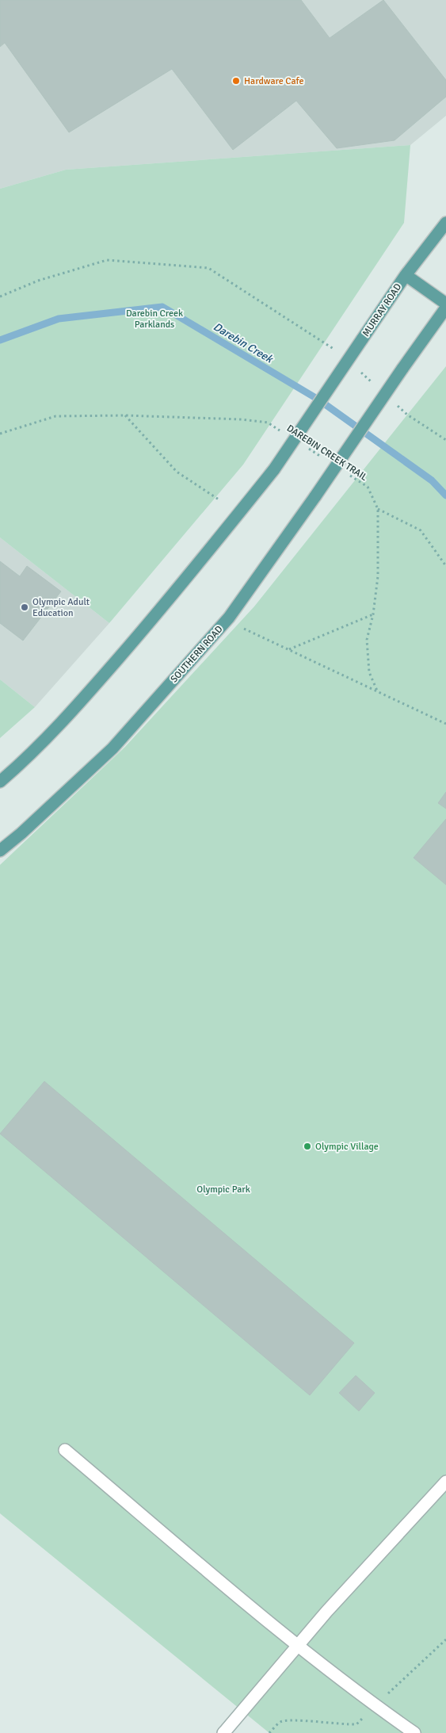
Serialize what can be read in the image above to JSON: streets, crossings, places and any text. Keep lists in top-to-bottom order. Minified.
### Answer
{"streets":{"main road":["MURRAY ROAD","SOUTHERN ROAD"],"path":["DAREBIN CREEK TRAIL"]},"water":["Darebin Creek"],"parks":["Darebin Creek Parklands","Olympic Park"],"places":["Hardware Cafe","Olympic Adult Education","Olympic Village"]}
